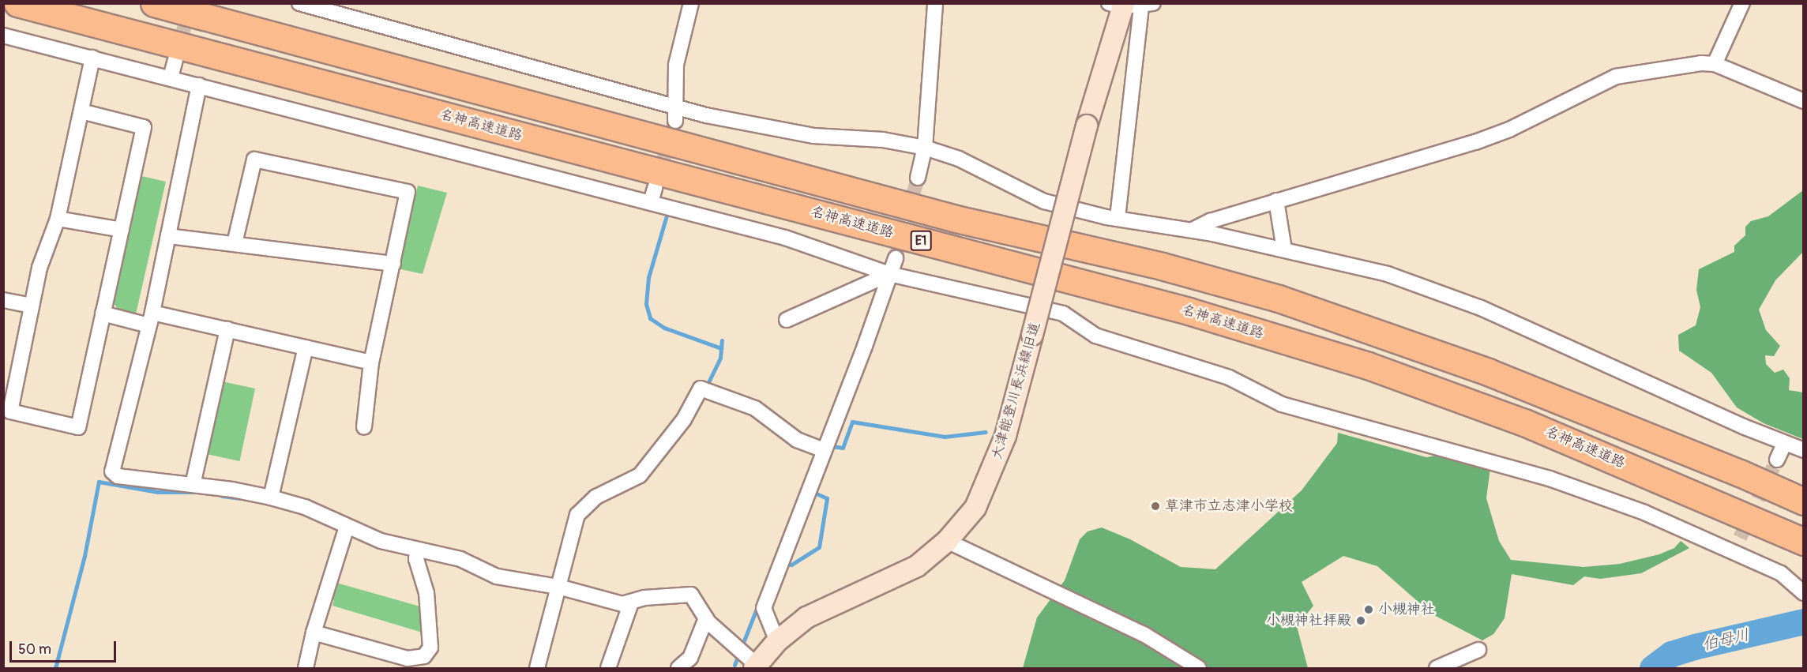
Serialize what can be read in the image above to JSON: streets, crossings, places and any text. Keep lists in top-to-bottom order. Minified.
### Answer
{"streets":{"highway":["名神高速道路","E1"],"street":["大津能登川長浜線旧道"]},"water":["伯母川"],"places":["草津市立志津小学校","小槻神社","小槻神社拝殿"],"scale_bar":"50 m"}
